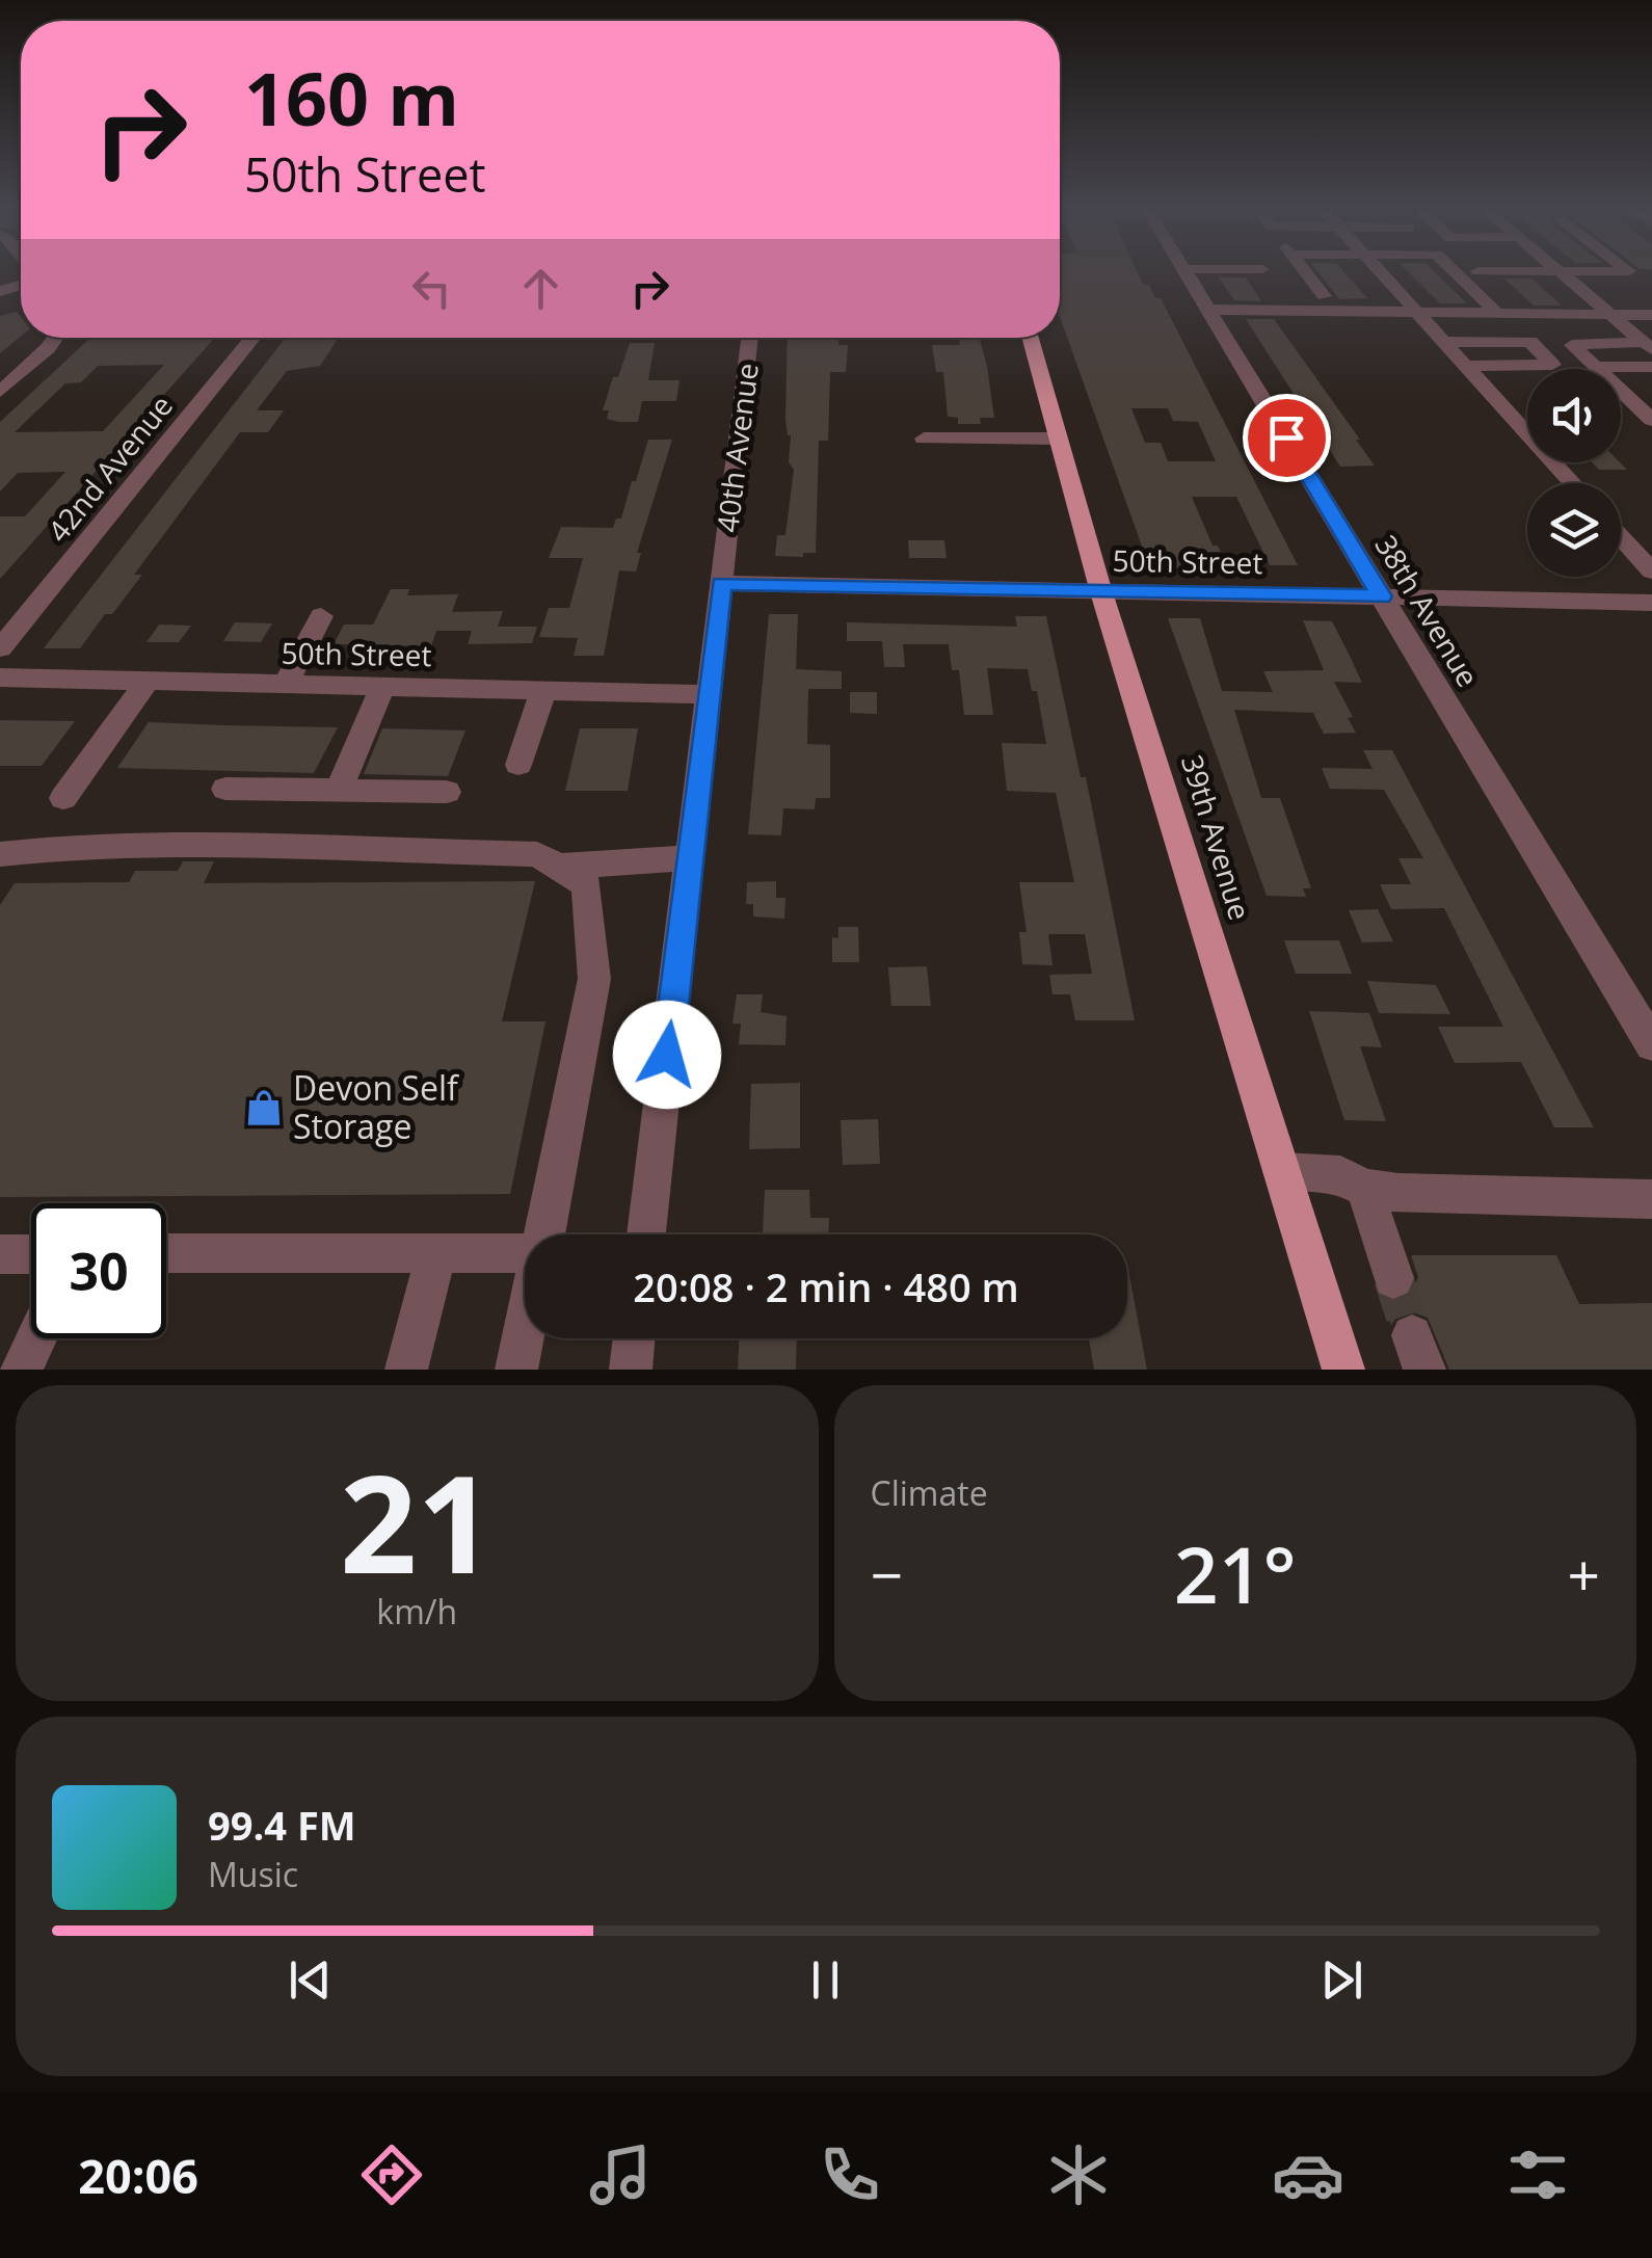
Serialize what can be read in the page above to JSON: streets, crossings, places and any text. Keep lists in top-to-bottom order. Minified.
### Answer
{"streets":{"main road":["39th Avenue"],"street":["40th Avenue","42nd Avenue","50th Street","38th Avenue"]},"crossings":[["40th Avenue","50th Street"],["50th Street","38th Avenue"],["50th Street","39th Avenue"]],"places":{"shop":["Devon Self Storage"]},"page":{"turn":["160 m","50th Street"],"limit":"30","trip":"20:08 · 2 min · 480 m","tile":[["21","km/h"],"Climate"],"heat":["−","21°","+"],"song":["99.4 FM","Music"],"tabs":"20:06"}}
